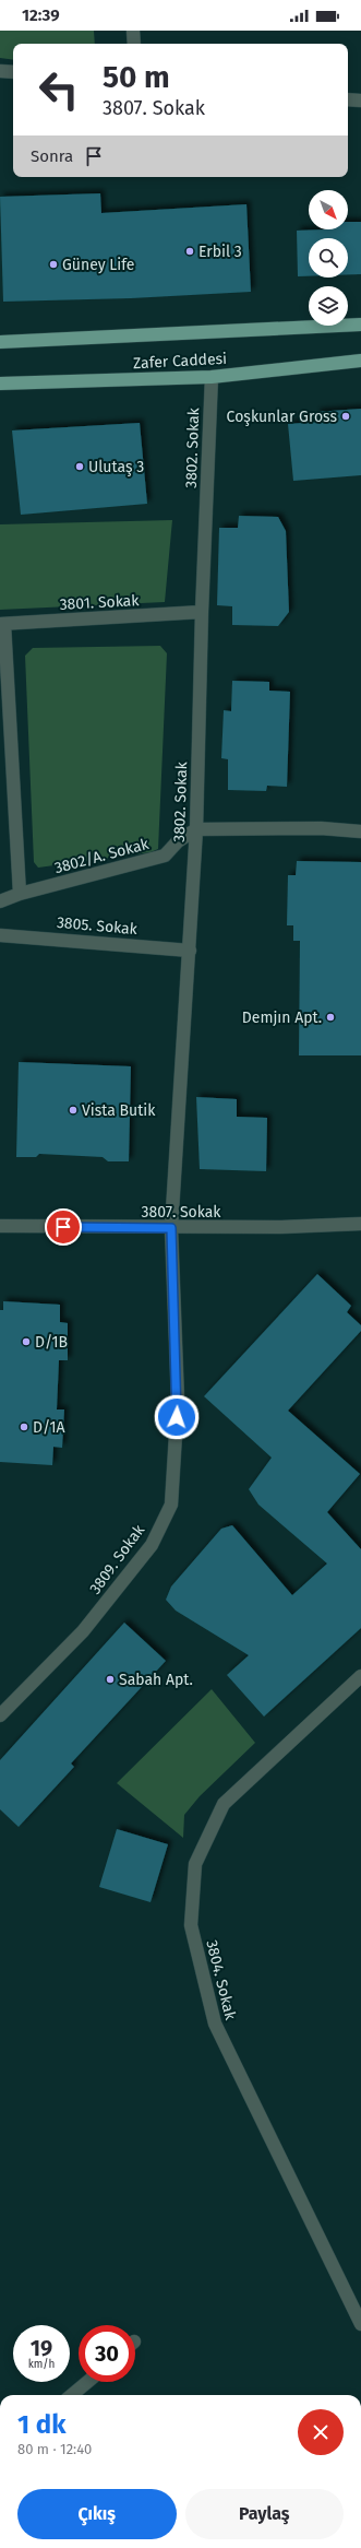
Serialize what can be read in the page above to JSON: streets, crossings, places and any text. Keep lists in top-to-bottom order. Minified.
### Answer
{"streets":{"main road":["Zafer Caddesi"],"street":["3802. Sokak","3801. Sokak","3802/A. Sokak","3805. Sokak","3807. Sokak","3809. Sokak","3804. Sokak"]},"crossings":[["Zafer Caddesi","3802. Sokak"],["3802. Sokak","3801. Sokak"],["3802. Sokak","3802/A. Sokak"],["3802. Sokak","3805. Sokak"],["3802. Sokak","3807. Sokak"],["3802. Sokak","3809. Sokak"],["3807. Sokak","3809. Sokak"]],"places":["Erbil 3","Güney Life","Coşkunlar Gross","Ulutaş 3","Demjın Apt.","Vista Butik","D/1B","D/1A","Sabah Apt."],"north":"bottom right","page":{"status":"12:39","turn":["50 m","3807. Sokak"],"then":"Sonra","speed":"19 km/h","limit":"30","heading":["1 dk","80 m · 12:40"],"buttons":["Çıkış","Paylaş"]}}
